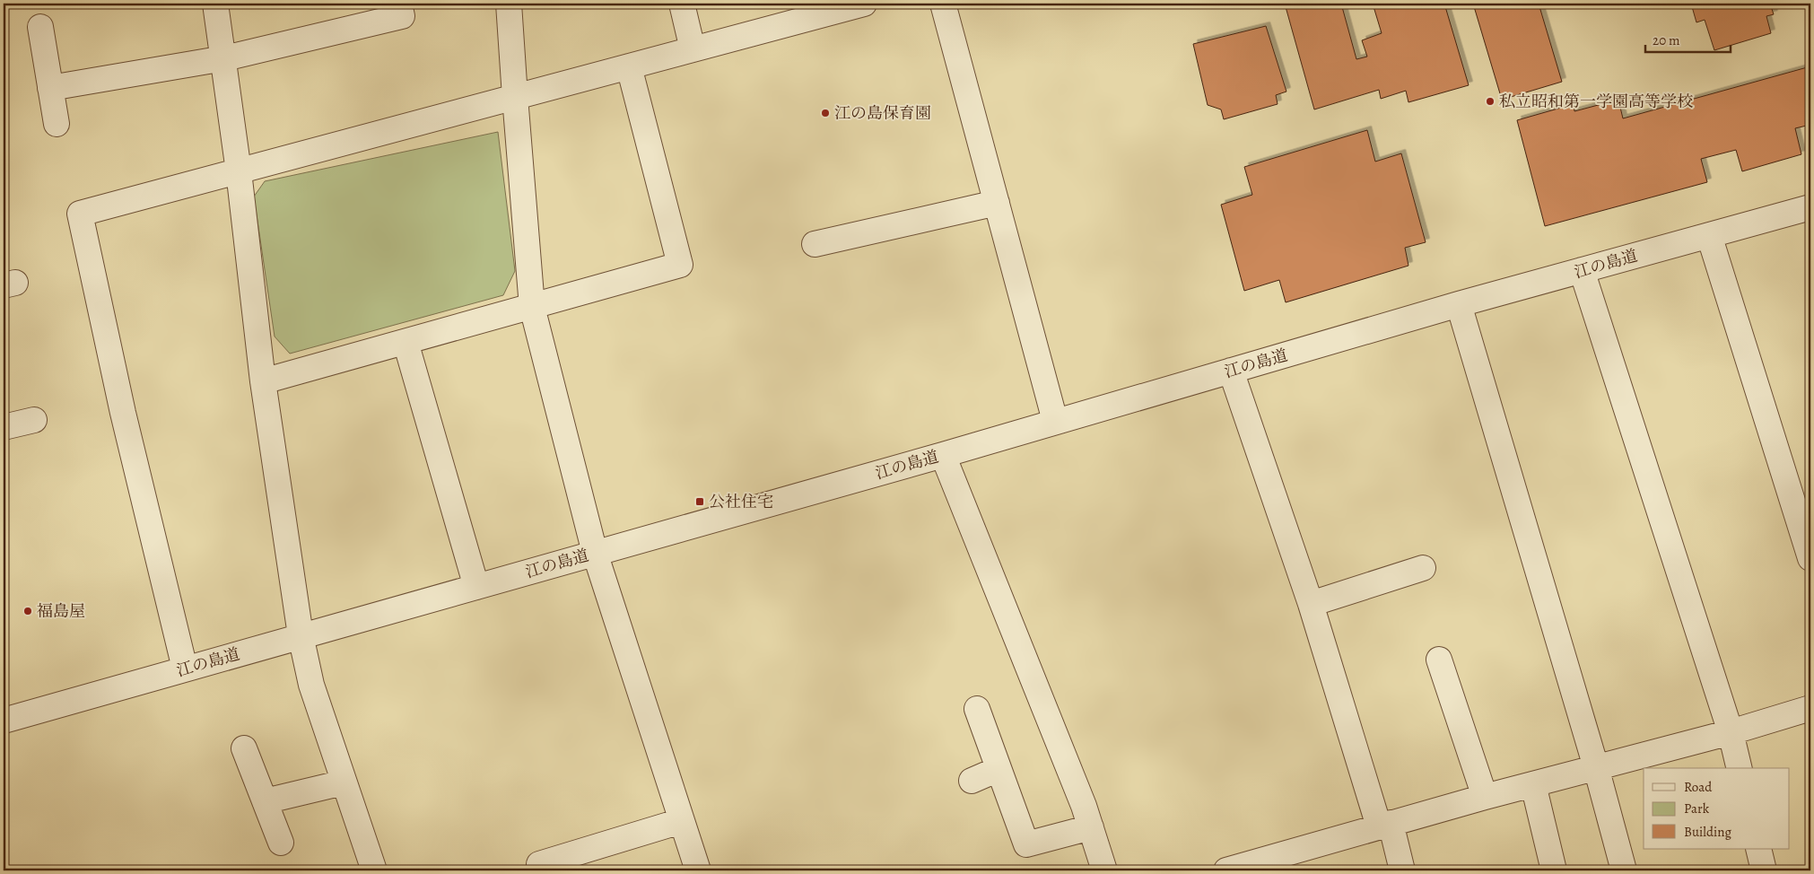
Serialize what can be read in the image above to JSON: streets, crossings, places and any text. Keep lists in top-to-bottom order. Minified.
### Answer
{"streets":{"street":["江の島道"]},"places":{"other":["私立昭和第一学園高等学校","江の島保育園","福島屋"],"transit":["公社住宅"]},"legend":["Road","Park","Building"],"scale_bar":"20 m"}
